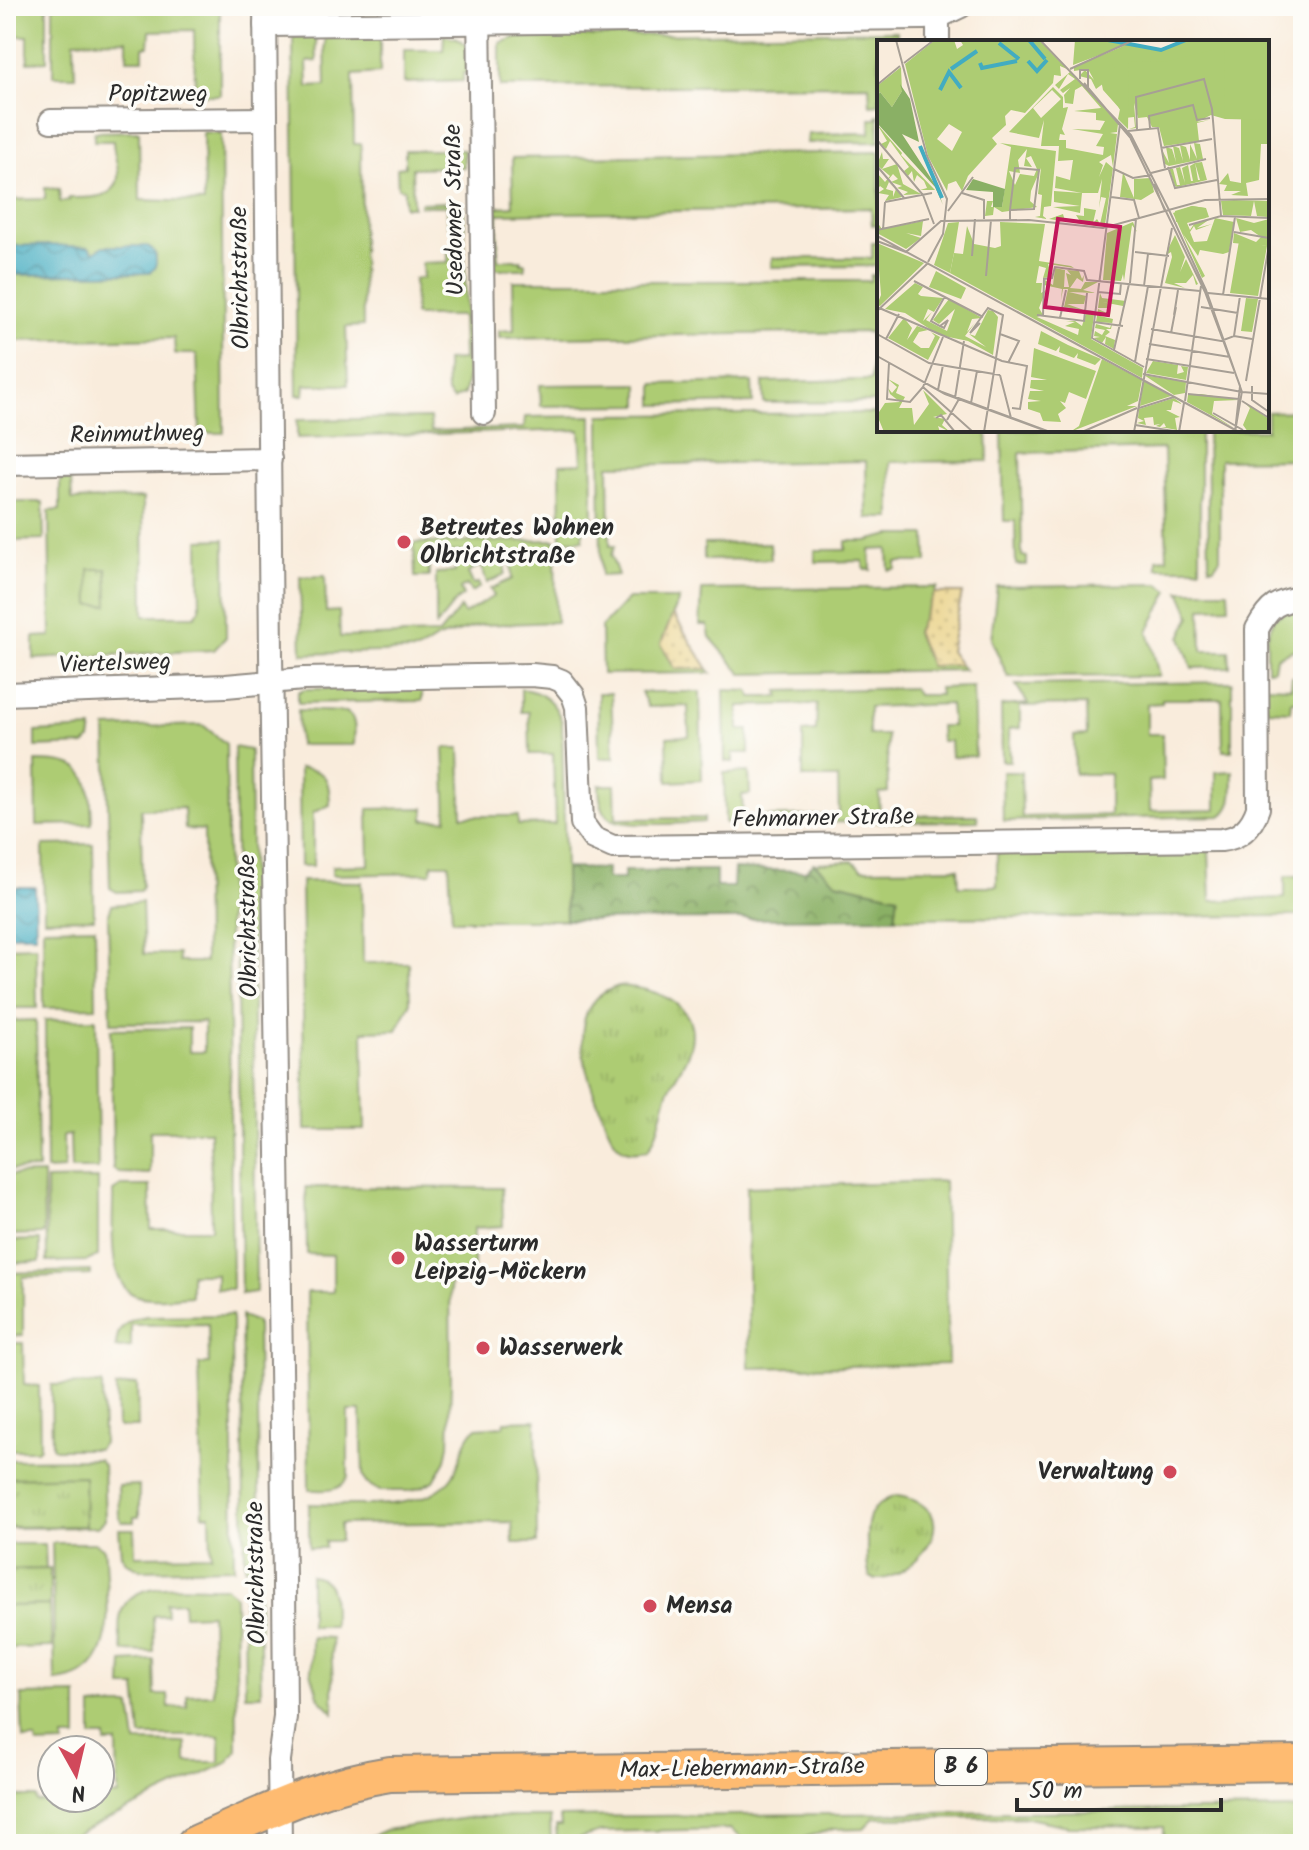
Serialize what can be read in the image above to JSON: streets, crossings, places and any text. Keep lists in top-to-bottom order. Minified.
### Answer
{"streets":{"main road":["B 6","Max-Liebermann-Straße"],"street":["Popitzweg","Usedomer Straße","Olbrichtstraße","Reinmuthweg","Viertelsweg","Fehmarner Straße"]},"crossings":[["Popitzweg","Olbrichtstraße"],["Olbrichtstraße","Reinmuthweg"],["Olbrichtstraße","Viertelsweg"],["Olbrichtstraße","Fehmarner Straße"],["Olbrichtstraße","Max-Liebermann-Straße"],["Viertelsweg","Fehmarner Straße"]],"places":["Betreutes Wohnen Olbrichtstraße","Wasserturm Leipzig-Möckern","Wasserwerk","Verwaltung","Mensa"],"scale_bar":"50 m","north":"bottom"}
